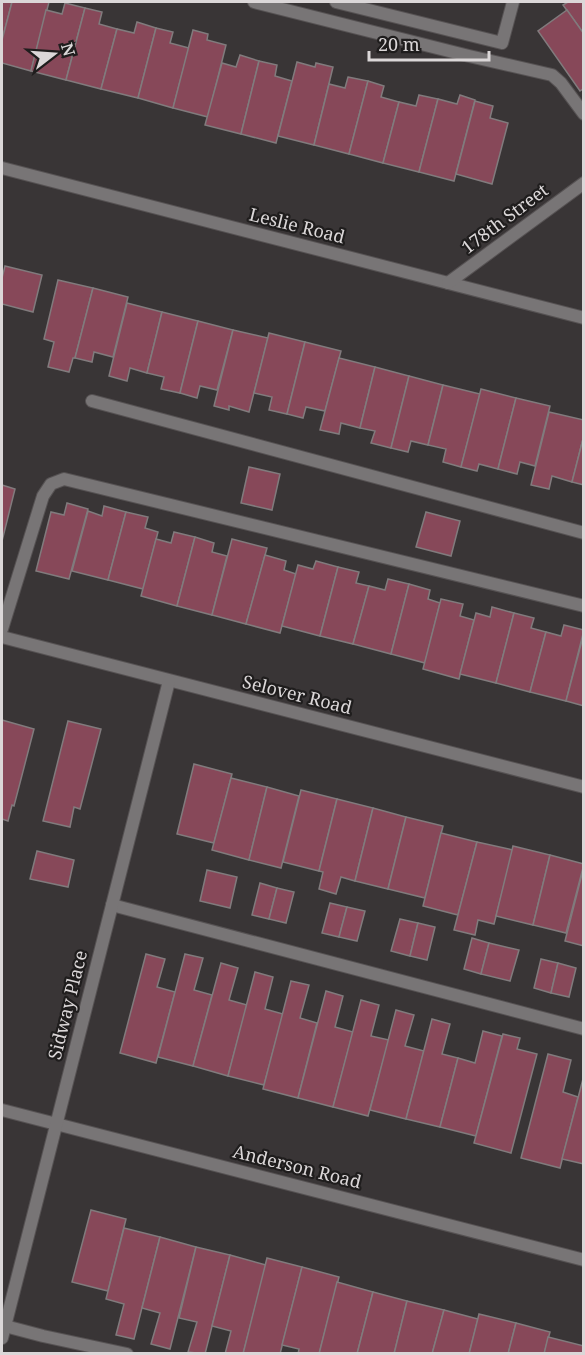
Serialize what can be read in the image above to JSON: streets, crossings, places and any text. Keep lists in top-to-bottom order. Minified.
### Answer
{"streets":{"street":["178th Street","Leslie Road","Selover Road","Sidway Place","Anderson Road"]},"crossings":[["178th Street","Leslie Road"],["Selover Road","Sidway Place"],["Sidway Place","Anderson Road"]],"scale_bar":"20 m","north":"right"}
